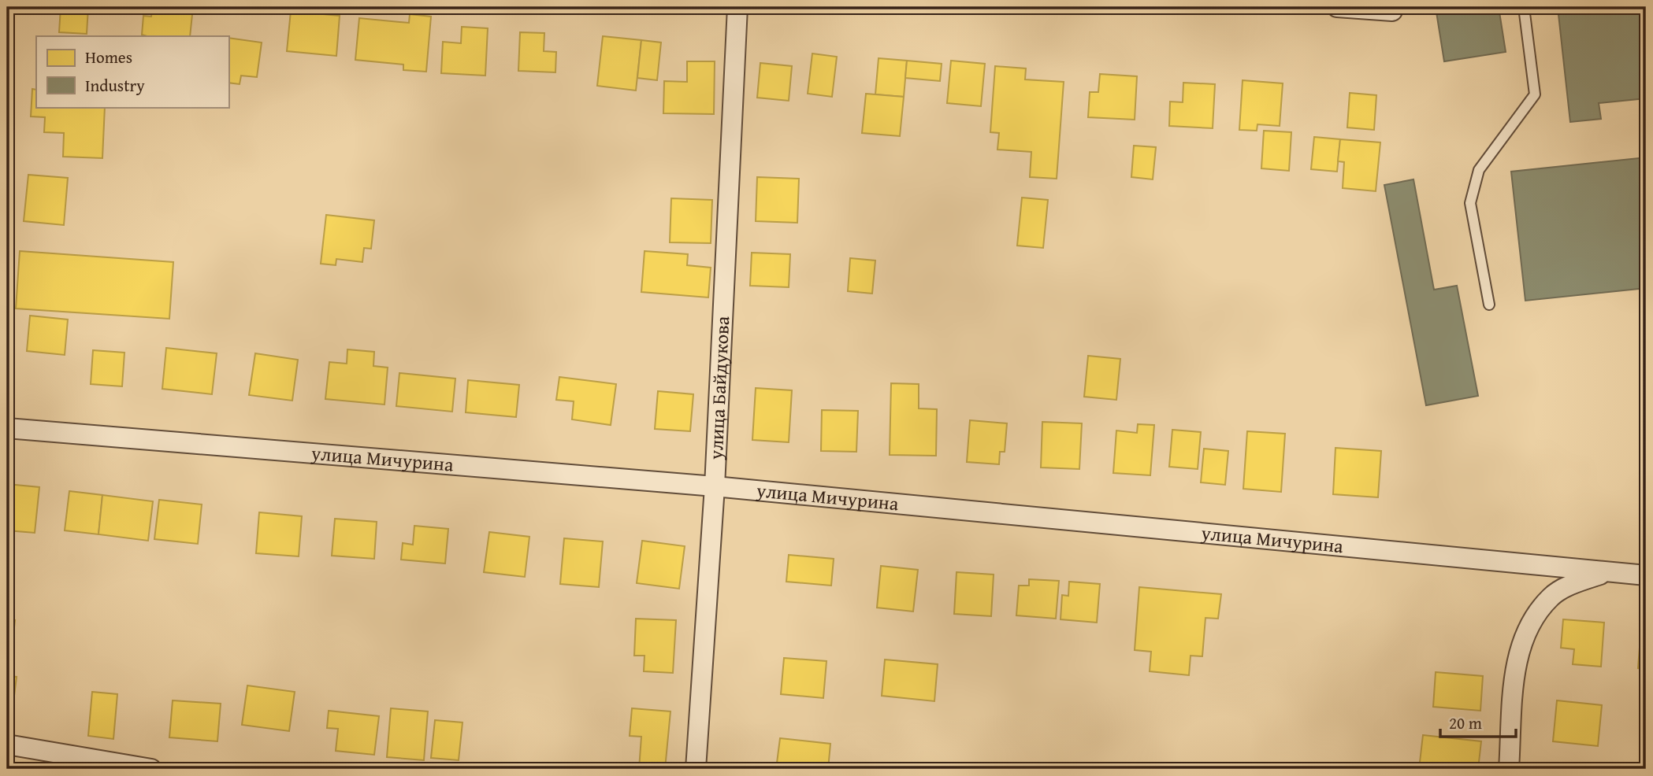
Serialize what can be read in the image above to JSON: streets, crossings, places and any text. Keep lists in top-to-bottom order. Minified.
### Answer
{"streets":{"street":["улица Байдукова","улица Мичурина"]},"crossings":[["улица Байдукова","улица Мичурина"]],"legend":["Homes","Industry"],"scale_bar":"20 m"}
